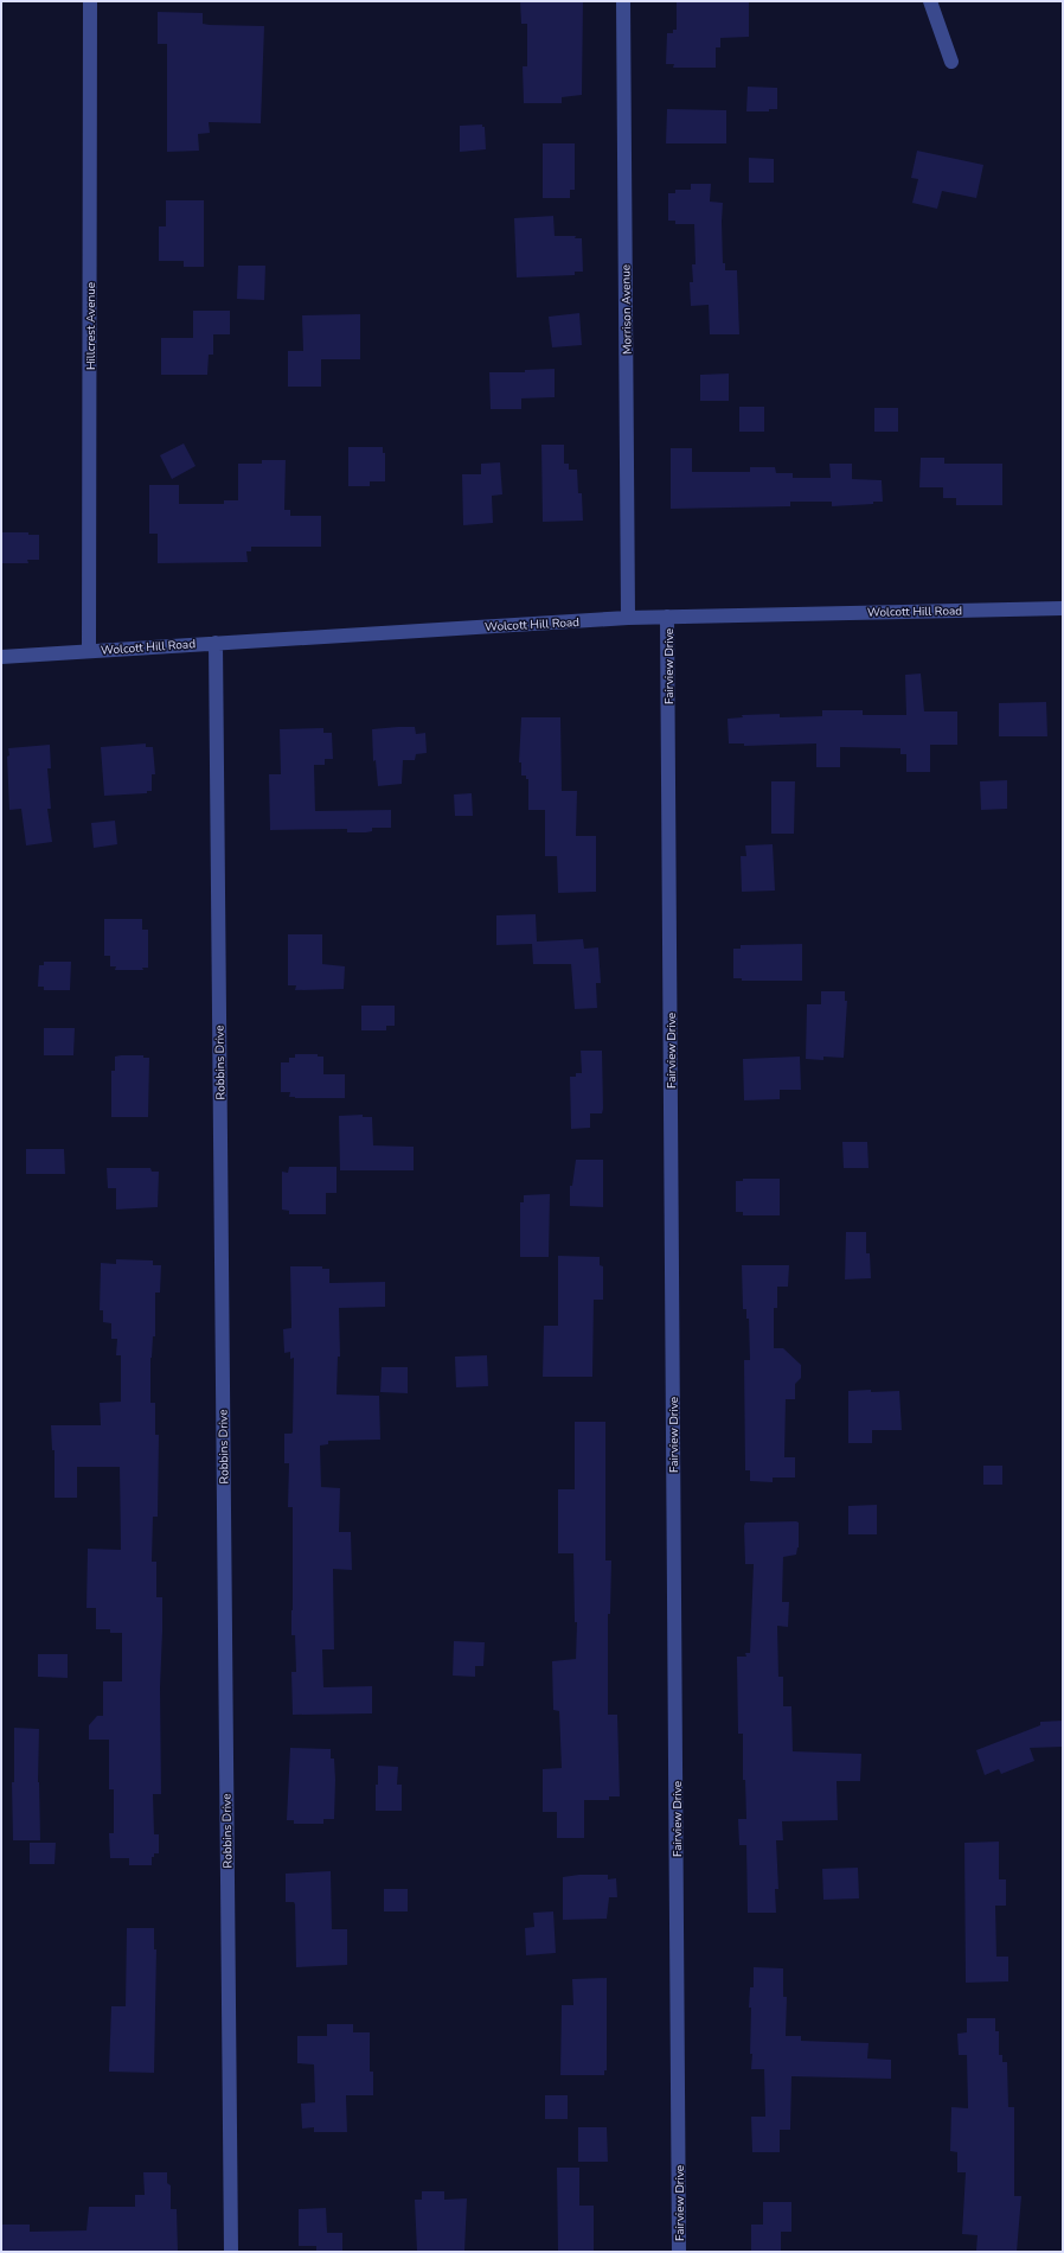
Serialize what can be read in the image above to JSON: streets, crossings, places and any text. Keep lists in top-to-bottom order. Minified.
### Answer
{"streets":{"street":["Morrison Avenue","Hillcrest Avenue","Wolcott Hill Road","Fairview Drive","Robbins Drive"]},"crossings":[["Morrison Avenue","Wolcott Hill Road"],["Hillcrest Avenue","Wolcott Hill Road"],["Wolcott Hill Road","Fairview Drive"],["Wolcott Hill Road","Robbins Drive"]]}
